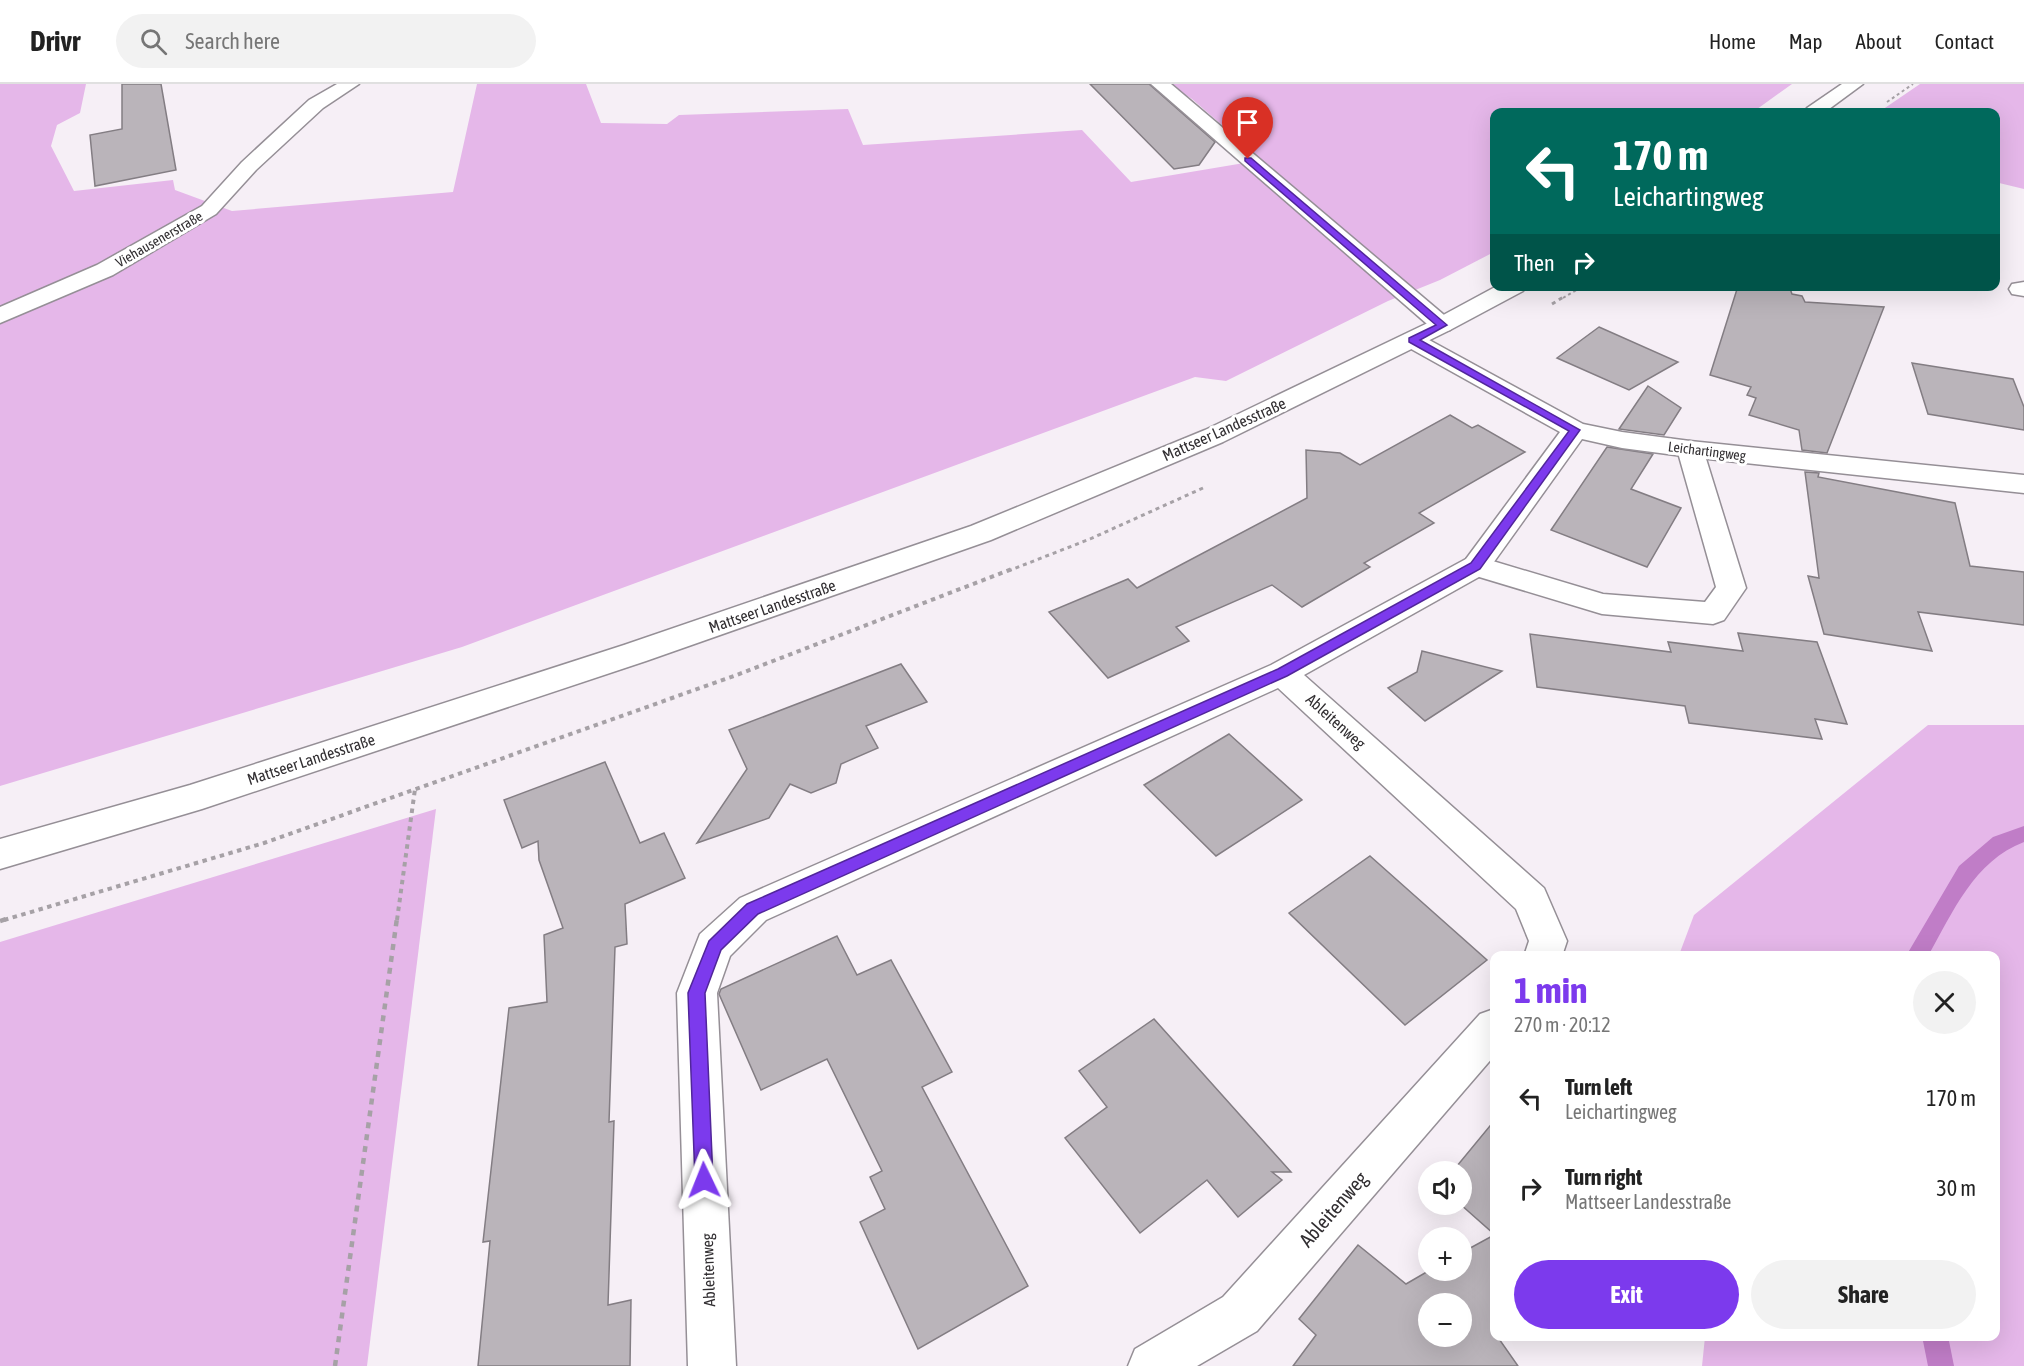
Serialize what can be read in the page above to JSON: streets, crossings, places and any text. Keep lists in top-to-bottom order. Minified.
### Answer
{"streets":{"street":["Viehausenerstraße","Mattseer Landesstraße","Leichartingweg","Ableitenweg"]},"crossings":[["Mattseer Landesstraße","Leichartingweg"],["Leichartingweg","Ableitenweg"]],"page":{"header":"Drivr","search":"Search here","nav":["Home","Map","About","Contact"],"turn":["170 m","Leichartingweg"],"then":"Then","heading":["1 min","270 m · 20:12"],"list":[{"name":"Turn left","note":"Leichartingweg","value":"170 m"},{"name":"Turn right","note":"Mattseer Landesstraße","value":"30 m"}],"map_buttons":["+","−"],"buttons":["Exit","Share"]}}
